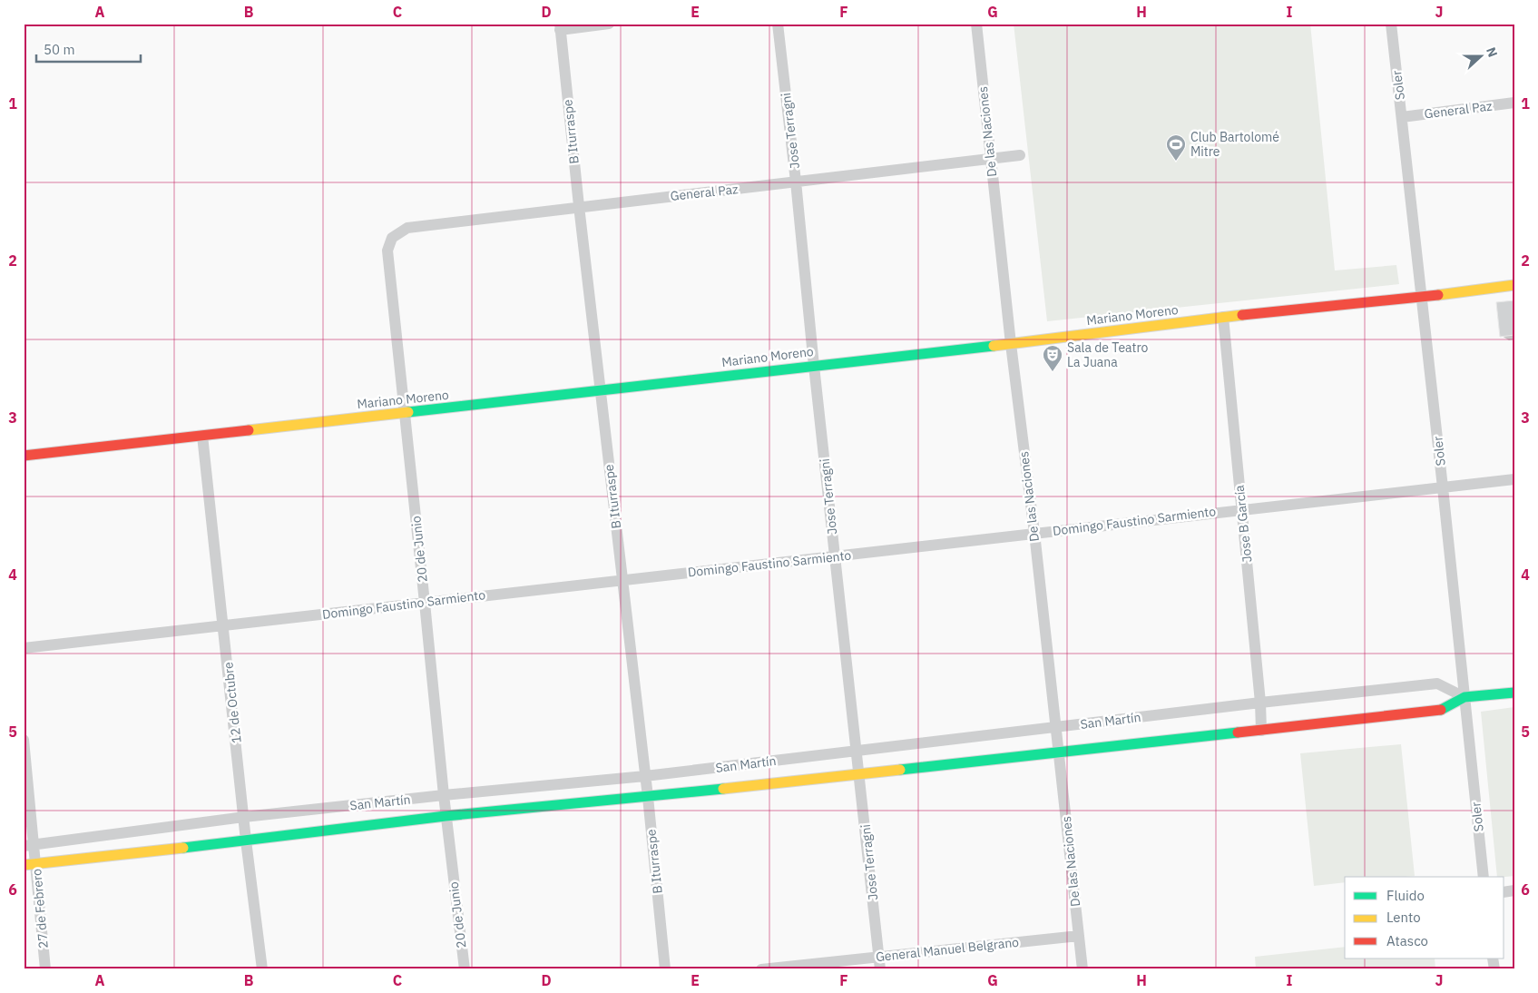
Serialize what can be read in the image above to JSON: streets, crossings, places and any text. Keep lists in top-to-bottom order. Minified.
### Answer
{"streets":{"street":["Soler","General Paz","Jose Terragni","B Iturraspe","De las Naciones","Mariano Moreno","Domingo Faustino Sarmiento","Jose B García","20 de Junio","12 de Octubre","San Martín","27 de Febrero","General Manuel Belgrano"]},"crossings":[["Soler","General Paz"],["Soler","Mariano Moreno"],["Soler","Domingo Faustino Sarmiento"],["Soler","San Martín"],["General Paz","Jose Terragni"],["General Paz","B Iturraspe"],["General Paz","De las Naciones"],["General Paz","20 de Junio"],["Jose Terragni","Mariano Moreno"],["Jose Terragni","Domingo Faustino Sarmiento"],["Jose Terragni","San Martín"],["Jose Terragni","General Manuel Belgrano"],["B Iturraspe","Mariano Moreno"],["B Iturraspe","Domingo Faustino Sarmiento"],["B Iturraspe","San Martín"],["De las Naciones","Mariano Moreno"],["De las Naciones","Domingo Faustino Sarmiento"],["De las Naciones","San Martín"],["De las Naciones","General Manuel Belgrano"],["Mariano Moreno","Jose B García"],["Mariano Moreno","20 de Junio"],["Mariano Moreno","12 de Octubre"],["Domingo Faustino Sarmiento","Jose B García"],["Domingo Faustino Sarmiento","20 de Junio"],["Domingo Faustino Sarmiento","12 de Octubre"],["Jose B García","San Martín"],["20 de Junio","San Martín"],["12 de Octubre","San Martín"],["San Martín","27 de Febrero"]],"places":{"sports":["Club Bartolomé Mitre"],"theatre":["Sala de Teatro La Juana"]},"legend":["Fluido","Lento","Atasco"],"scale_bar":"50 m","north":"right","grid":{"columns":["A","B","C","D","E","F","G","H","I","J"],"rows":["1","2","3","4","5","6"]}}
